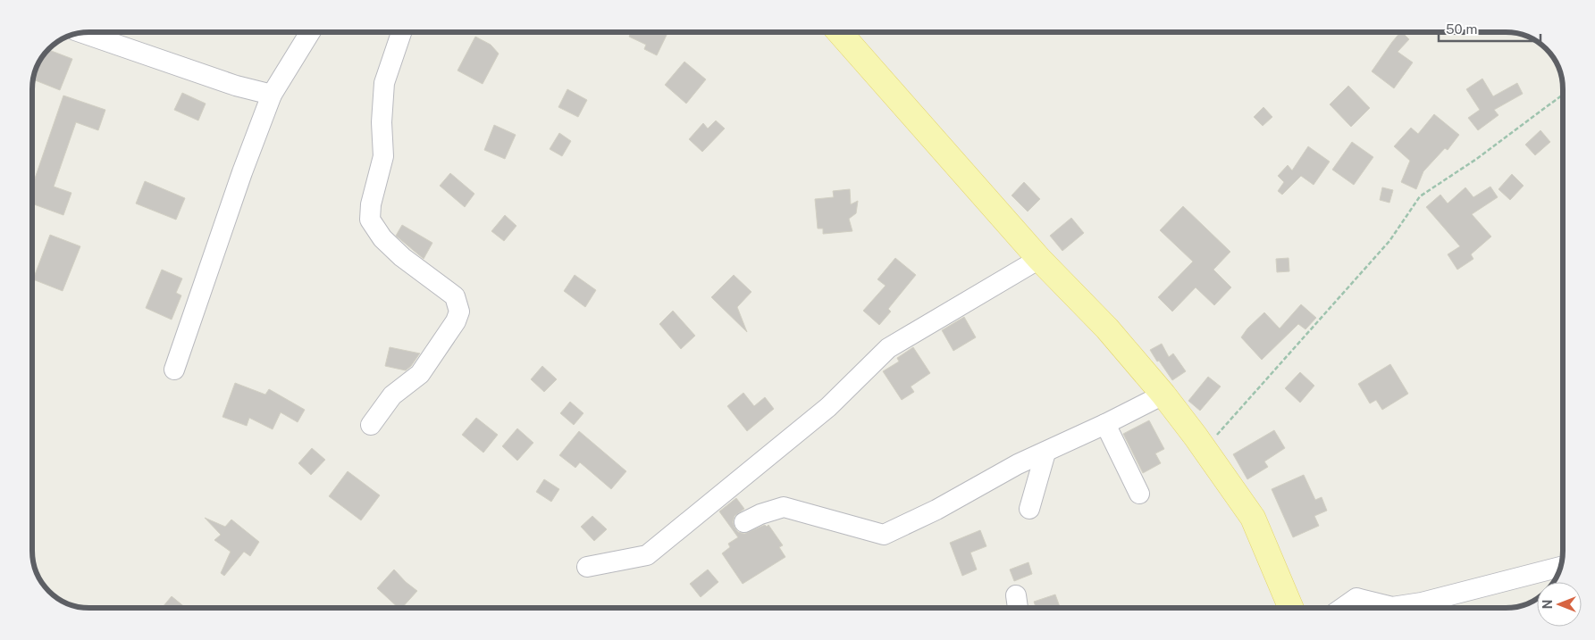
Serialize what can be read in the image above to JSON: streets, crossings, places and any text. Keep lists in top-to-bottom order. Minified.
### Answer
{"scale_bar":"50 m","north":"left"}
